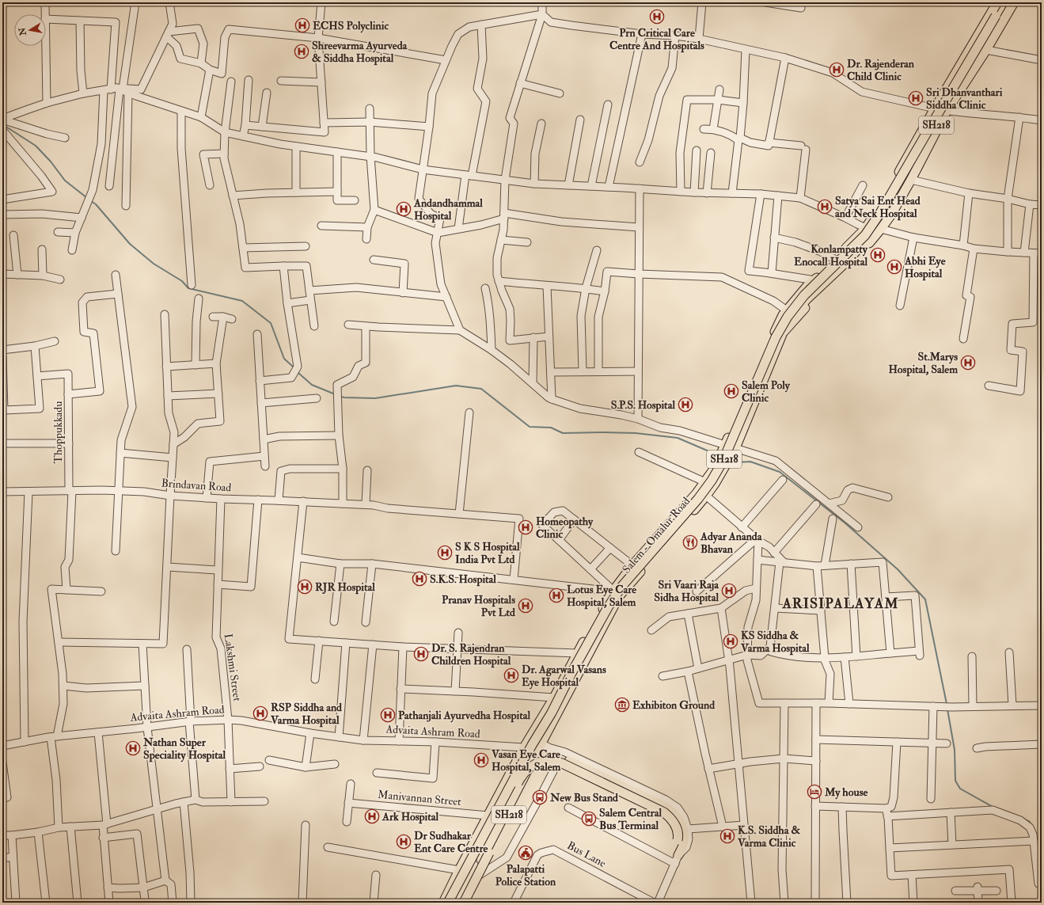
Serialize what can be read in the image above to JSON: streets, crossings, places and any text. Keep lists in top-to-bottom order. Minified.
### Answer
{"streets":{"main road":["SH218","Salem - Omalur Road"],"street":["Thoppukkadu","Brindavan Road","Lakshmi Street","Advaita Ashram Road","Manivannan Street","Bus Lane"]},"crossings":[["SH218","Salem - Omalur Road"],["SH218","Advaita Ashram Road"],["Thoppukkadu","Brindavan Road"],["Brindavan Road","Lakshmi Street"],["Salem - Omalur Road","Advaita Ashram Road"],["Lakshmi Street","Advaita Ashram Road"]],"districts":["ARISIPALAYAM"],"places":{"hospital":["Prn Critical Care Centre And Hospitals","ECHS Polyclinic","Shreevarma Ayurveda & Siddha Hospital","Dr. Rajenderan Child Clinic","Sri Dhanvanthari Siddha Clinic","Satya Sai Ent Head and Neck Hospital","Andandhammal Hospital","Konlampatty Enocall Hospital","Abhi Eye Hospital","St.Marys Hospital, Salem","Salem Poly Clinic","S.P.S. Hospital","Homeopathy Clinic","S K S Hospital India Pvt Ltd","S.K.S. Hospital","RJR Hospital","Sri Vaari Raja Sidha Hospital","Lotus Eye Care Hospital, Salem","Pranav Hospitals Pvt Ltd","KS Siddha & Varma Hospital","Dr. S. Rajendran Children Hospital","Dr. Agarwal Vasans Eye Hospital","RSP Siddha and Varma Hospital","Pathanjali Ayurvedha Hospital","Nathan Super Speciality Hospital","Vasan Eye Care Hospital, Salem","Ark Hospital","K.S. Siddha & Varma Clinic","Dr Sudhakar Ent Care Centre"],"restaurant":["Adyar Ananda Bhavan"],"museum":["Exhibiton Ground"],"hotel":["My house"],"bus stop":["New Bus Stand","Salem Central Bus Terminal"],"public building":["Palapatti Police Station"]},"north":"left"}
